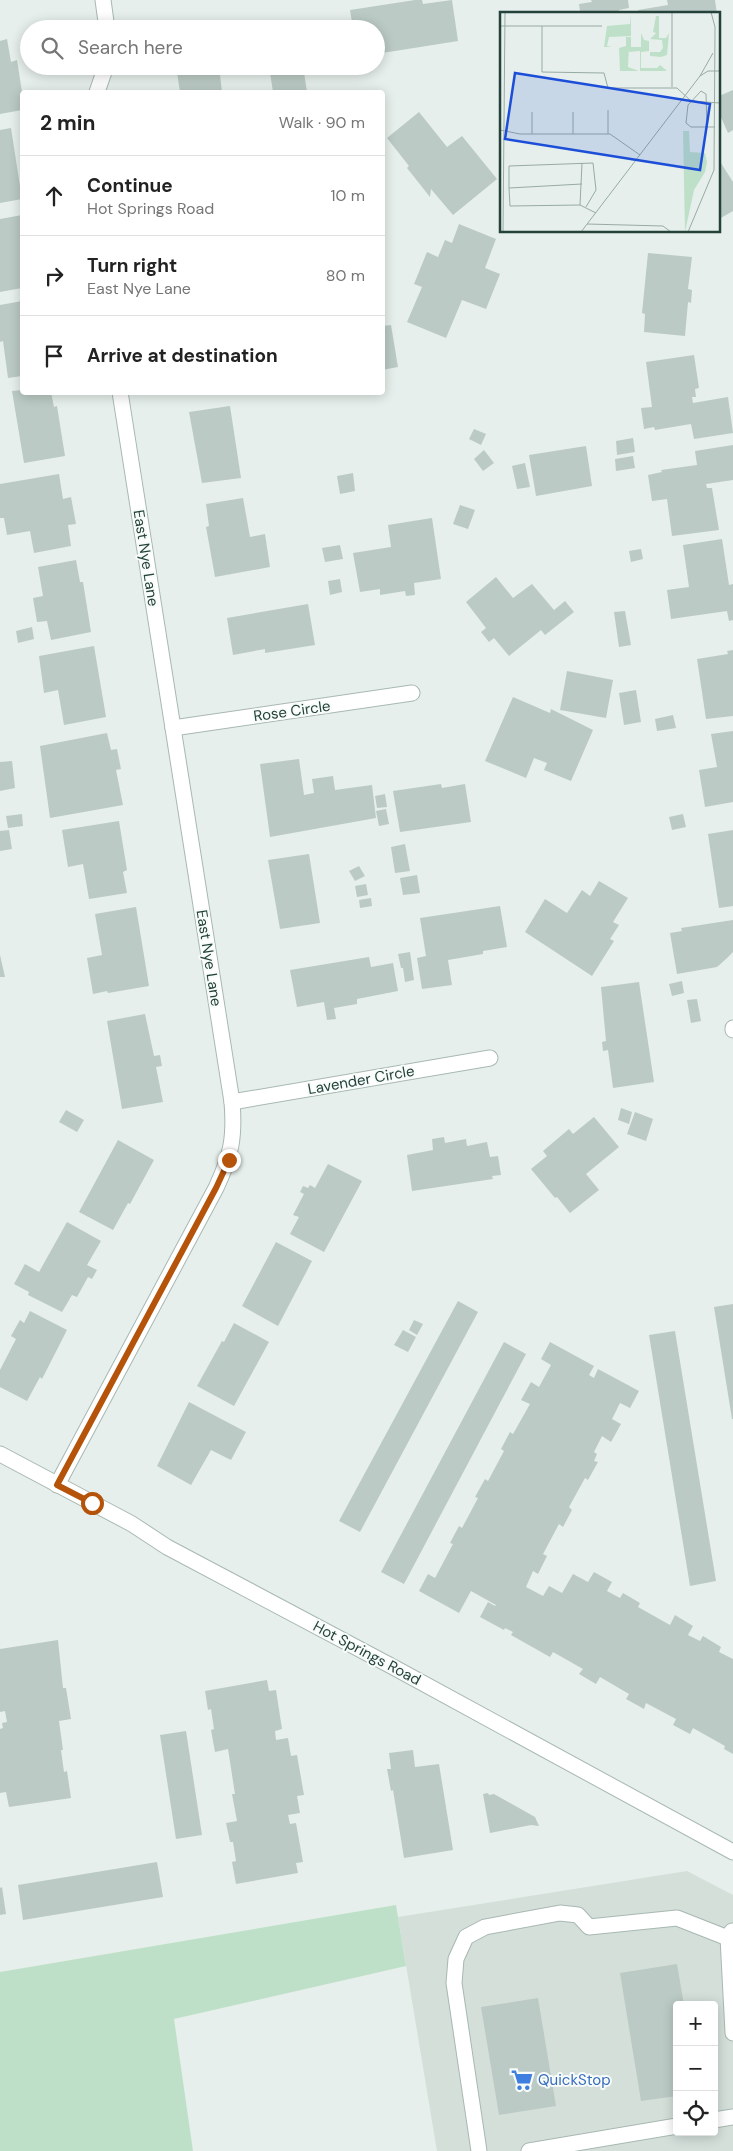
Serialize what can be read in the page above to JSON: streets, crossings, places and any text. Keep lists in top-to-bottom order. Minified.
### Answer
{"streets":{"street":["East Nye Lane","Rose Circle","Lavender Circle","Hot Springs Road"]},"crossings":[["East Nye Lane","Rose Circle"],["East Nye Lane","Lavender Circle"],["East Nye Lane","Hot Springs Road"]],"places":{"supermarket":["QuickStop"]},"page":{"search":"Search here","heading":["2 min","Walk · 90 m"],"list":[["Continue","Hot Springs Road","10 m"],["Turn right","East Nye Lane","80 m"],"Arrive at destination"],"map_buttons":["+","−"]}}
